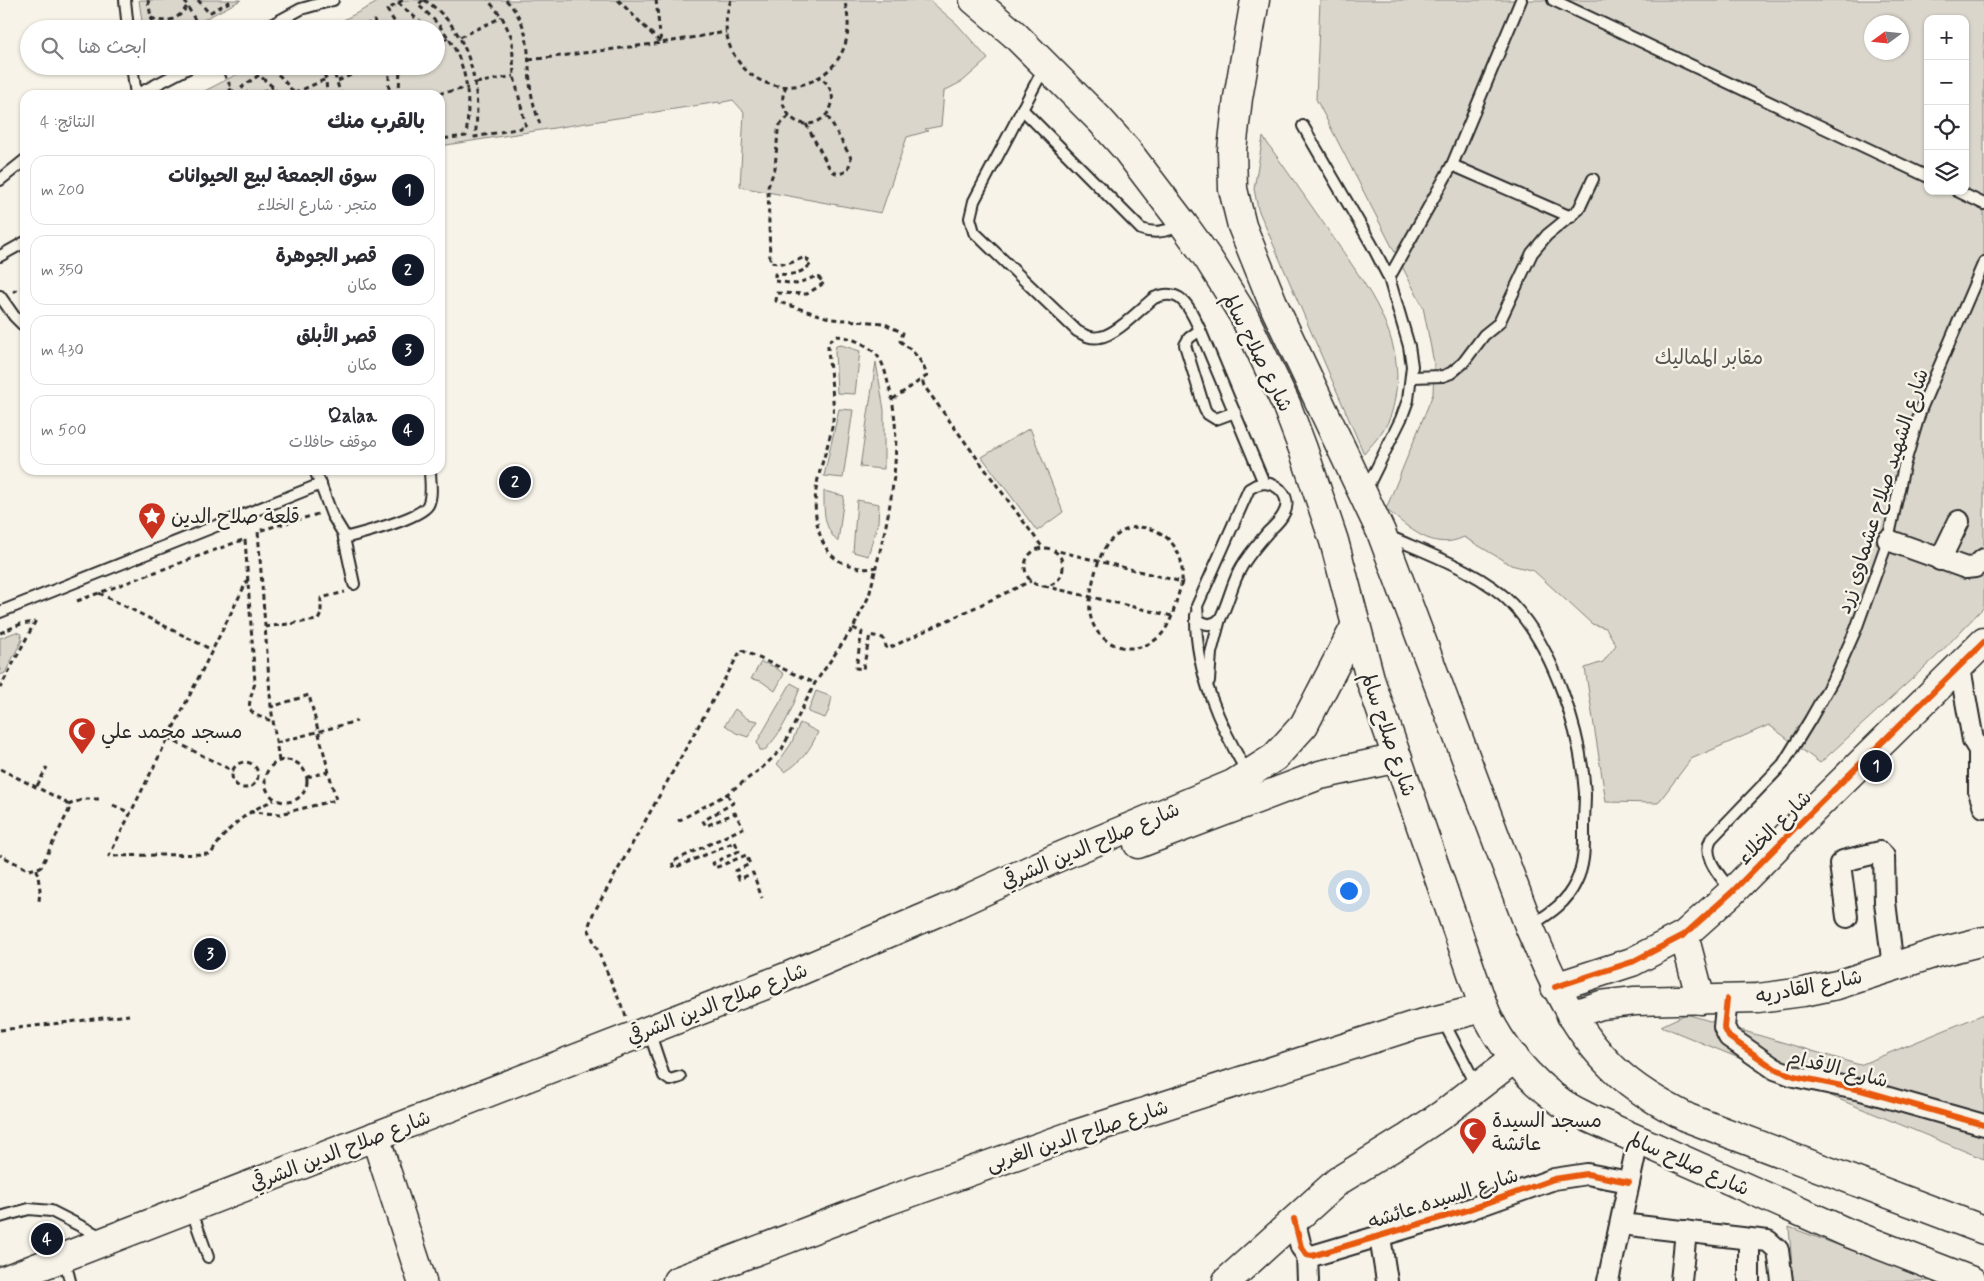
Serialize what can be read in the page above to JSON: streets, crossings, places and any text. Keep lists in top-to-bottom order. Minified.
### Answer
{"streets":{"main road":["شارع صلاح سالم","شارع الخلاء","شارع صلاح الدين الشرقي","شارع القادريه","شارع صلاح الدين الغربى"],"street":["شارع الاقدام","شارع السيده عائشه"],"lane":["شارع الشهيد صلاح عشماوى زرد"]},"crossings":[["شارع صلاح سالم","شارع الخلاء"],["شارع صلاح سالم","شارع صلاح الدين الشرقي"],["شارع صلاح سالم","شارع القادريه"],["شارع صلاح سالم","شارع صلاح الدين الغربى"],["شارع الشهيد صلاح عشماوى زرد","شارع الخلاء"],["شارع القادريه","شارع الاقدام"]],"parks":["مقابر المماليك"],"places":{"place":["قلعة صلاح الدين"],"mosque":["مسجد محمد علي","مسجد السيدة عائشة"]},"north":"left","page":{"map_buttons":["+","−"],"search":"ابحث هنا","heading":["بالقرب منك","النتائج: 4"],"list":[{"mark":"1","name":"سوق الجمعة لبيع الحيوانات","note":"متجر · شارع الخلاء","value":"200 m"},{"mark":"2","name":"قصر الجوهرة","note":"مكان","value":"350 m"},{"mark":"3","name":"قصر الأبلق","note":"مكان","value":"430 m"},{"mark":"4","name":"Qalaa","note":"موقف حافلات","value":"500 m"}],"pins":["2","1","3","4"]}}
